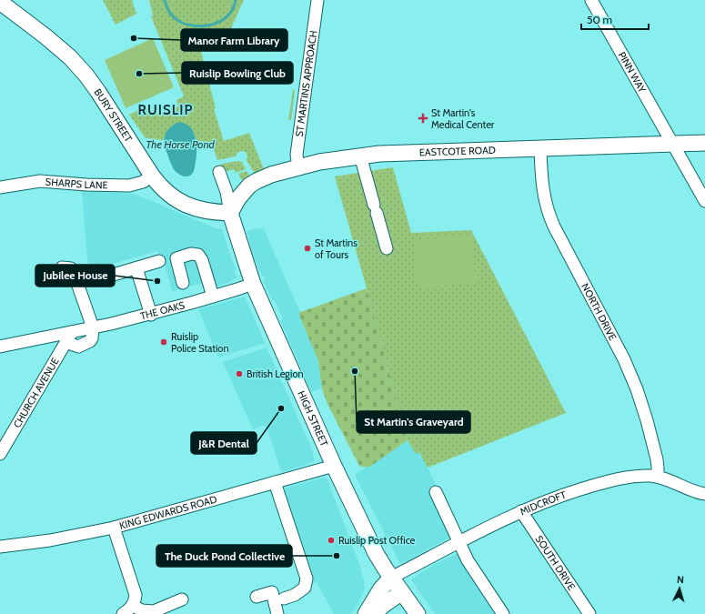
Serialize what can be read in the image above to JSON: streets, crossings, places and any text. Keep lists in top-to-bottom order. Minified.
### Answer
{"streets":{"main road":["BURY STREET","EASTCOTE ROAD","HIGH STREET"],"street":["PINN WAY","ST MARTINS APPROACH","SHARPS LANE","THE OAKS","NORTH DRIVE","CHURCH AVENUE","MIDCROFT","KING EDWARDS ROAD","SOUTH DRIVE"]},"crossings":[["PINN WAY","EASTCOTE ROAD"],["ST MARTINS APPROACH","EASTCOTE ROAD"],["BURY STREET","EASTCOTE ROAD"],["BURY STREET","SHARPS LANE"],["BURY STREET","HIGH STREET"],["EASTCOTE ROAD","NORTH DRIVE"],["EASTCOTE ROAD","HIGH STREET"],["THE OAKS","CHURCH AVENUE"],["THE OAKS","HIGH STREET"],["NORTH DRIVE","MIDCROFT"],["HIGH STREET","MIDCROFT"],["HIGH STREET","KING EDWARDS ROAD"],["MIDCROFT","SOUTH DRIVE"]],"districts":["RUISLIP"],"water":["The Horse Pond"],"places":{"other":["Manor Farm Library","Ruislip Bowling Club","St Martins of Tours","Jubilee House","Ruislip Police Station","St Martin's Graveyard","British Legion","J&R Dental","Ruislip Post Office","The Duck Pond Collective"],"health":["St Martin's Medical Center"]},"scale_bar":"50 m","north":"top"}
